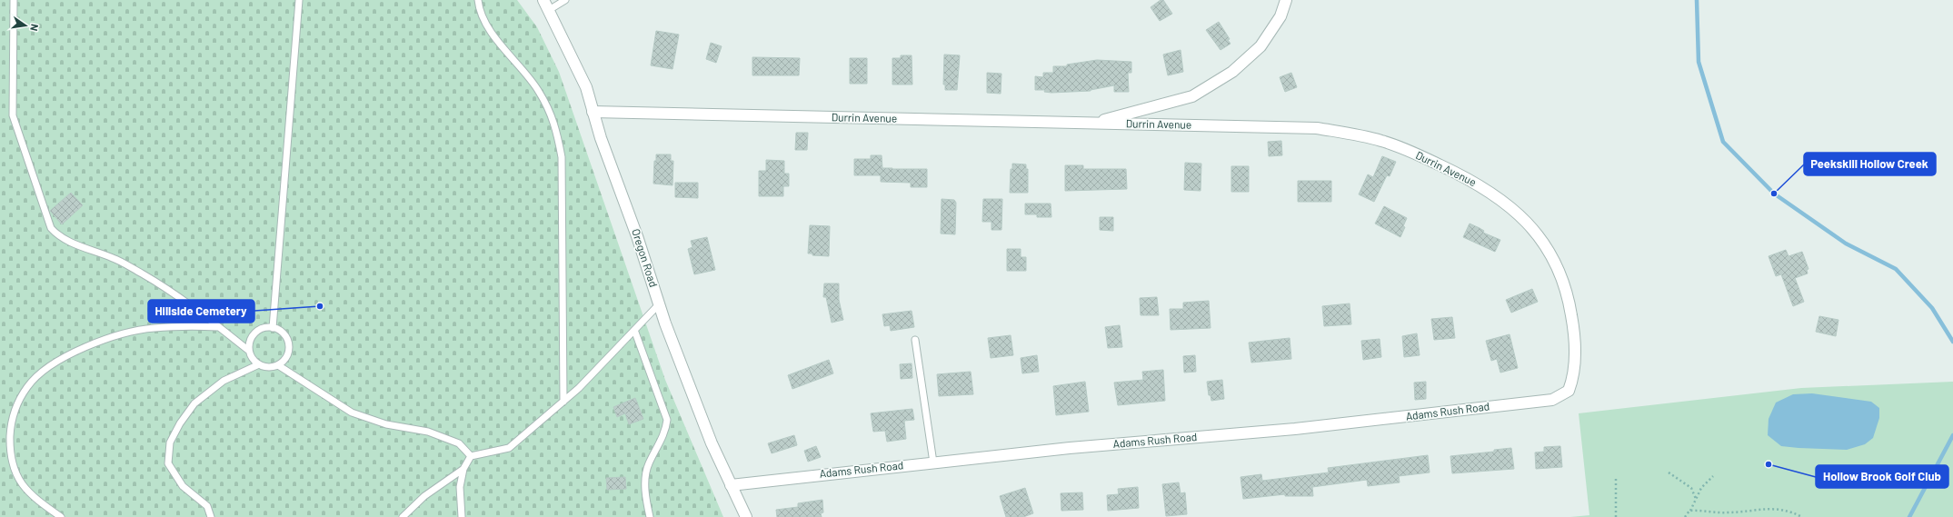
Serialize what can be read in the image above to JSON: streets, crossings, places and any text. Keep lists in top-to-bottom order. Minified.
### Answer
{"streets":{"street":["Durrin Avenue","Oregon Road","Adams Rush Road"]},"crossings":[["Durrin Avenue","Oregon Road"],["Durrin Avenue","Adams Rush Road"],["Oregon Road","Adams Rush Road"]],"places":["Peekskill Hollow Creek","Hillside Cemetery","Hollow Brook Golf Club"],"north":"right"}
